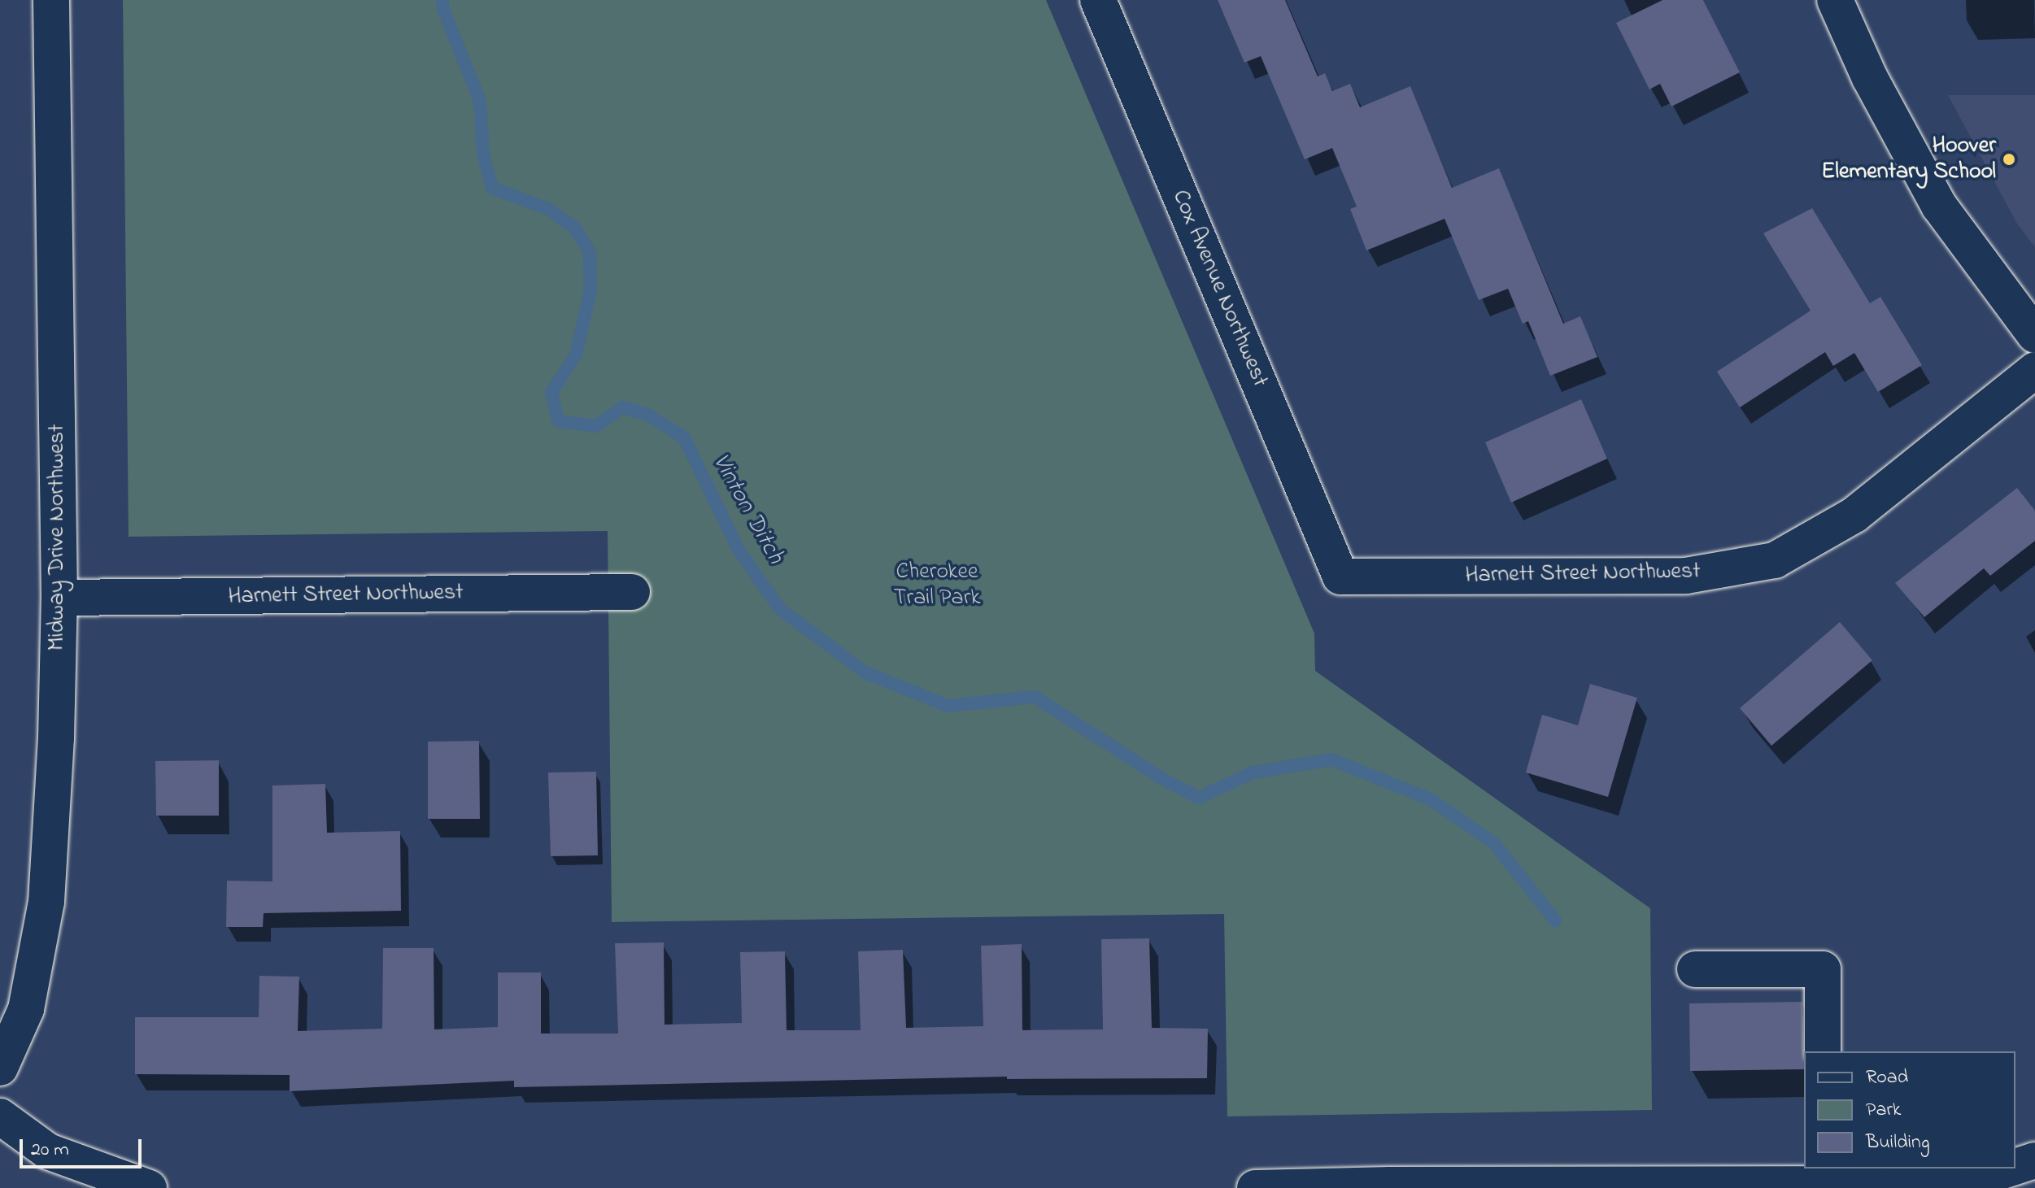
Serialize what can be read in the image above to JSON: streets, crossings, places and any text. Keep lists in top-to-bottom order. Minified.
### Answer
{"streets":{"street":["Cox Avenue Northwest","Midway Drive Northwest","Harnett Street Northwest"]},"crossings":[["Cox Avenue Northwest","Harnett Street Northwest"],["Midway Drive Northwest","Harnett Street Northwest"]],"water":["Vinton Ditch"],"parks":["Cherokee Trail Park"],"places":["Hoover Elementary School"],"legend":["Road","Park","Building"],"scale_bar":"20 m"}
